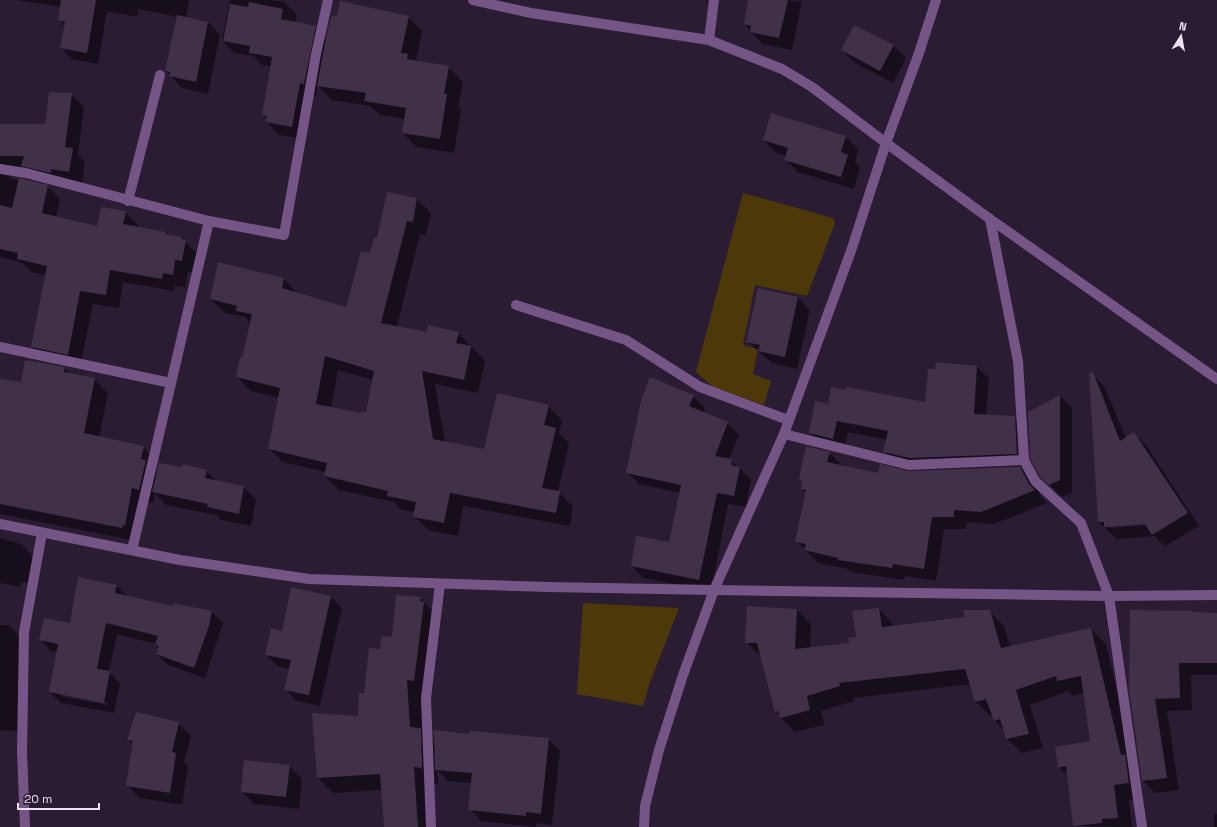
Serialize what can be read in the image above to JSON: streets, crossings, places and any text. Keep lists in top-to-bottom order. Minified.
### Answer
{"scale_bar":"20 m","north":"top"}
